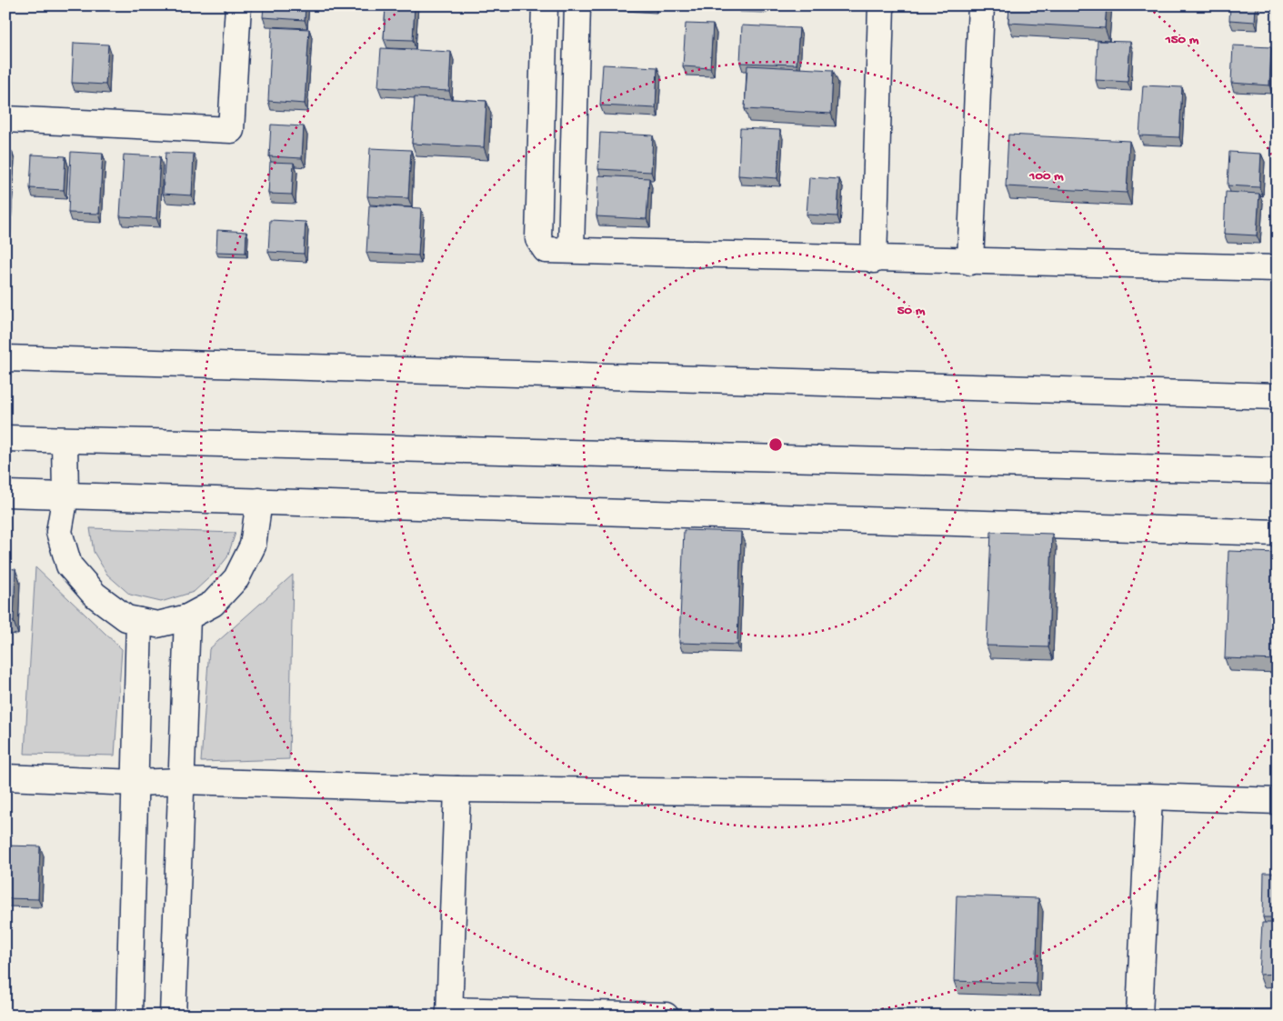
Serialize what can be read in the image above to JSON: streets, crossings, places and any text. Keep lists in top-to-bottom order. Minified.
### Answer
{"rings":["150 m","100 m","50 m"]}
